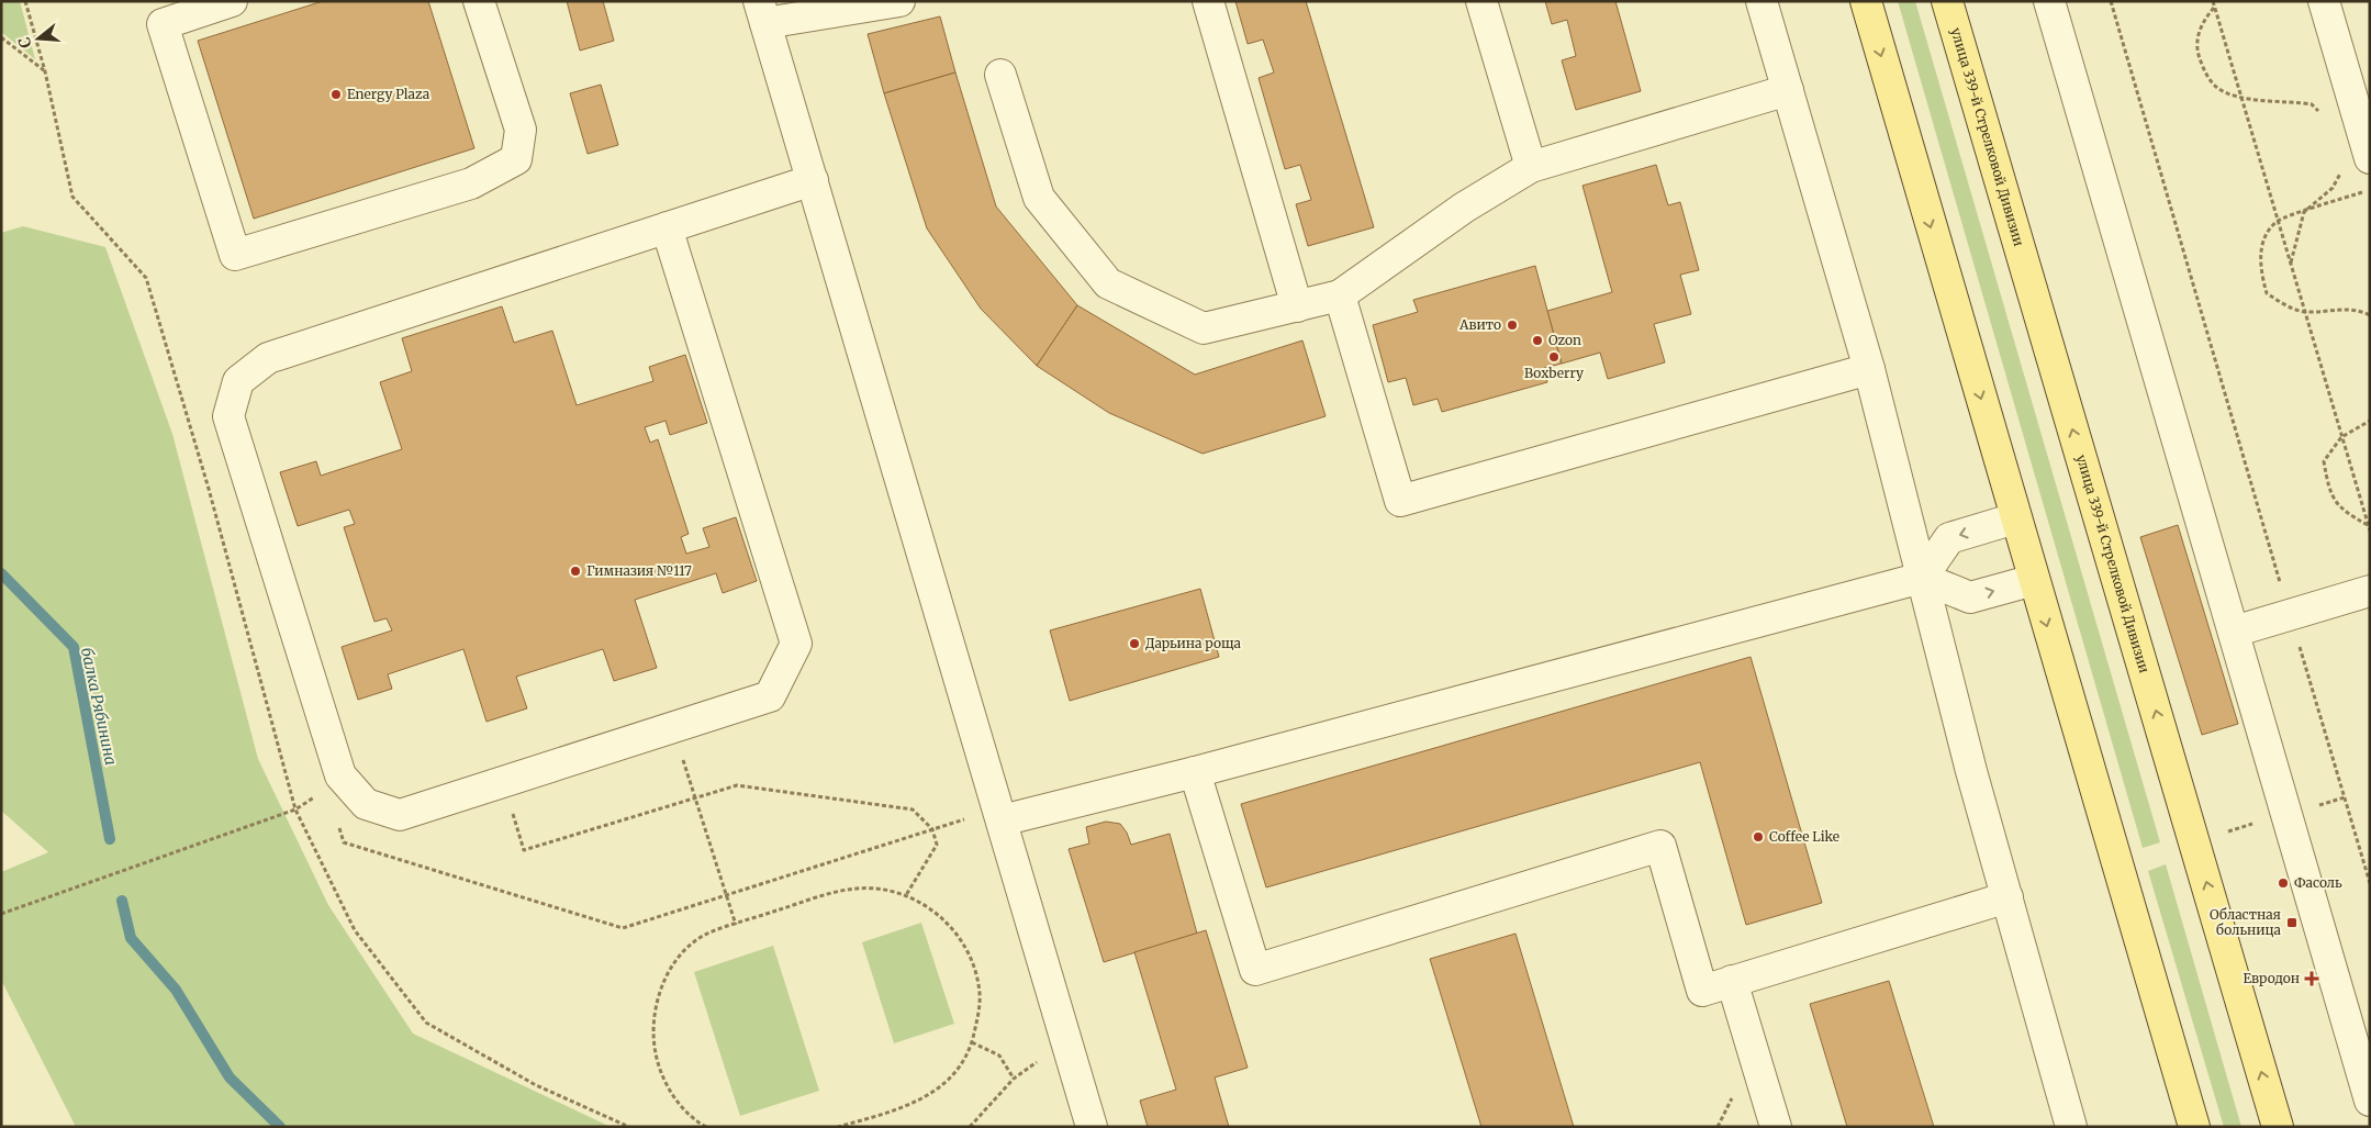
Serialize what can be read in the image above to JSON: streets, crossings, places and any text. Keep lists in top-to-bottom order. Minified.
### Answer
{"streets":{"main road":["улица 339-й Стрелковой Дивизии"]},"water":["балка Рябинина"],"places":{"other":["Energy Plaza","Авито","Ozon","Boxberry","Гимназия №117","Дарьина роща","Coffee Like","Фасоль"],"transit":["Областная больница"],"health":["Евродон"]},"north":"left"}
